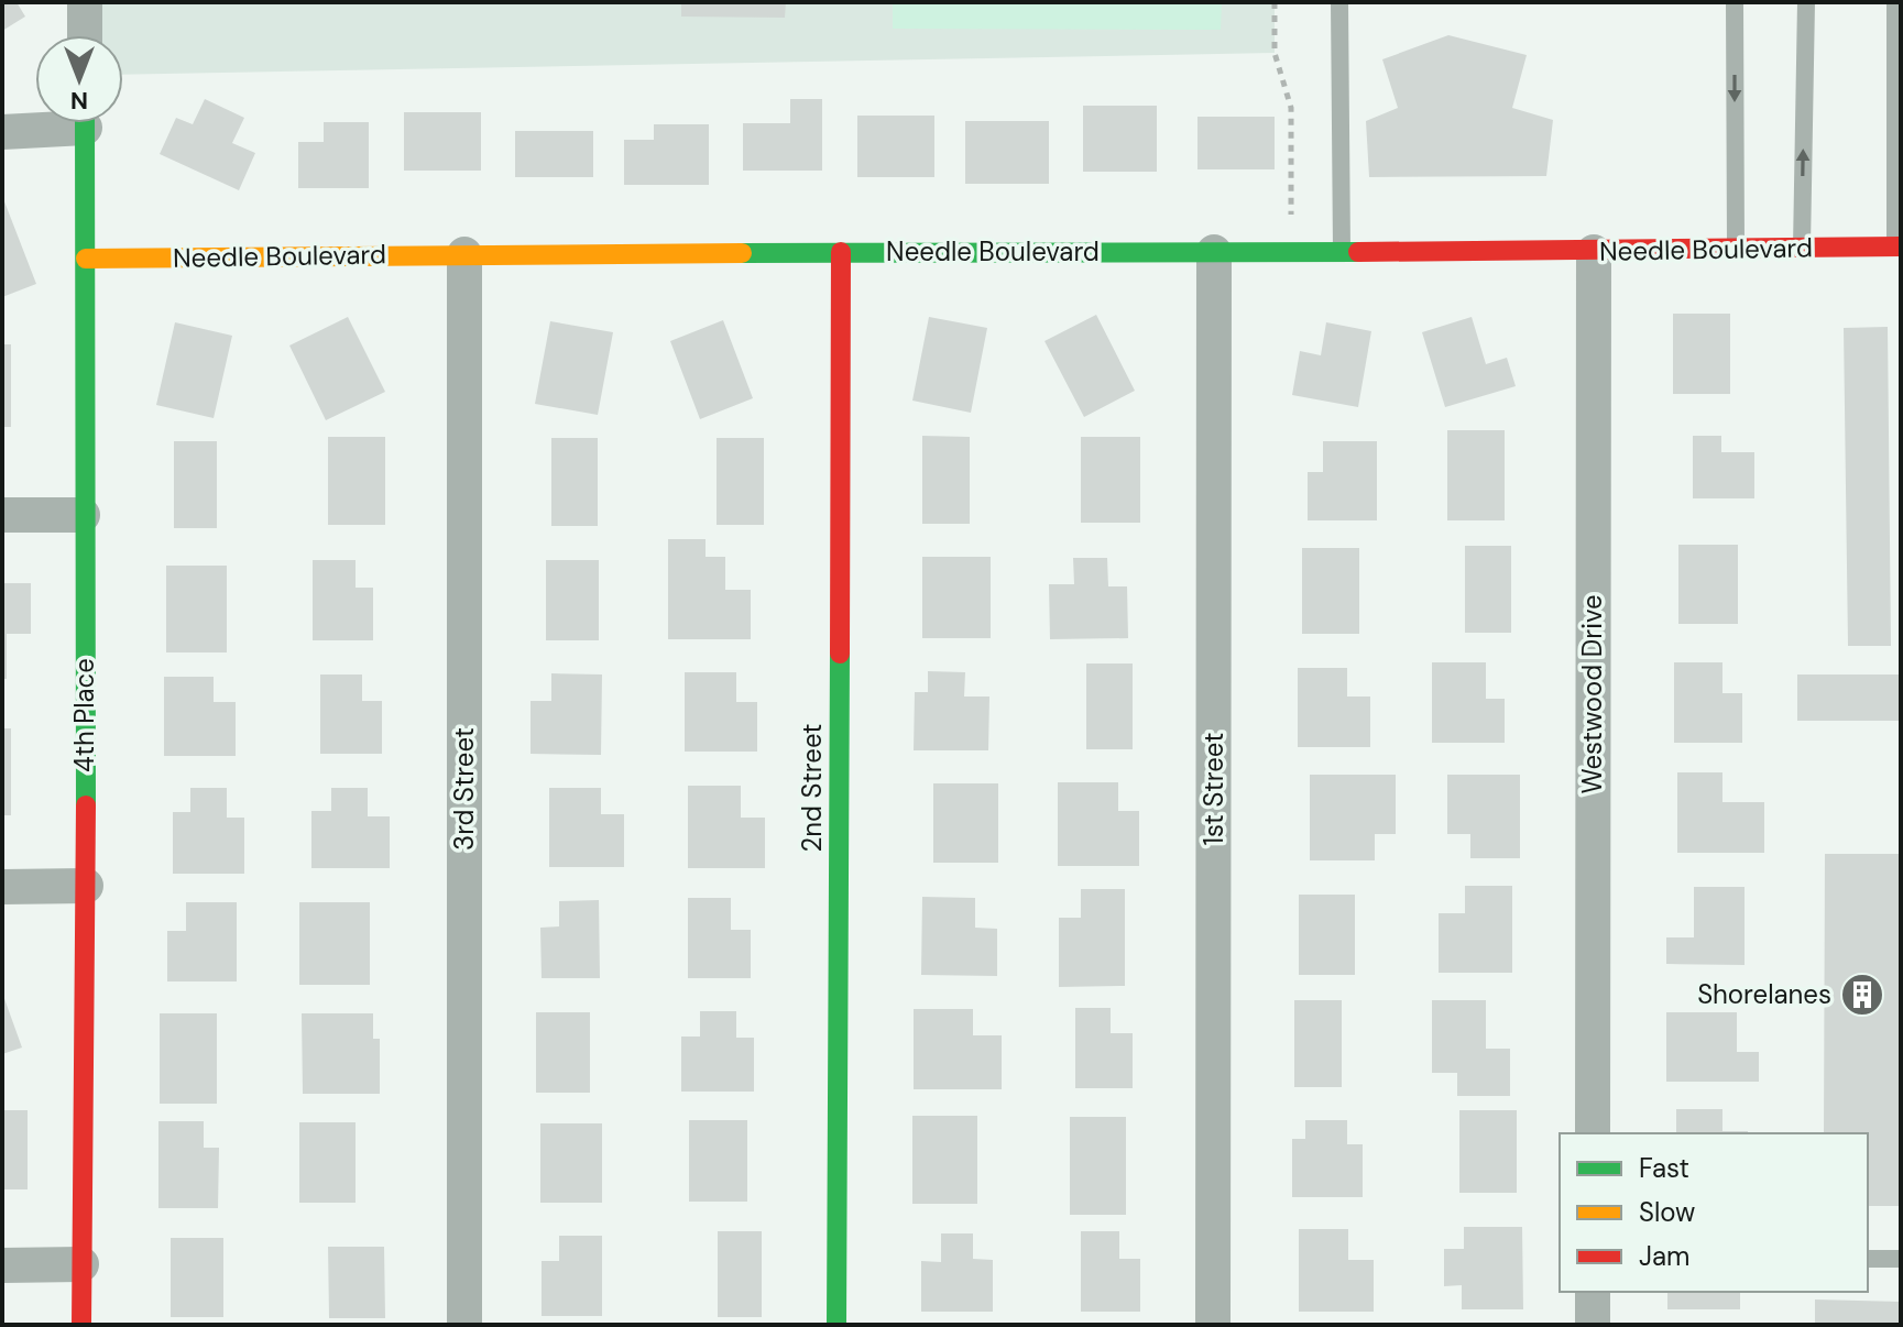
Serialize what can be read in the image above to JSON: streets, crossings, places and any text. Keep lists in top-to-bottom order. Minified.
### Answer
{"streets":{"street":["Needle Boulevard","Westwood Drive","4th Place","2nd Street","3rd Street","1st Street"]},"crossings":[["Needle Boulevard","Westwood Drive"],["Needle Boulevard","4th Place"],["Needle Boulevard","2nd Street"],["Needle Boulevard","3rd Street"],["Needle Boulevard","1st Street"]],"places":{"building":["Shorelanes"]},"legend":["Fast","Slow","Jam"],"north":"bottom"}
